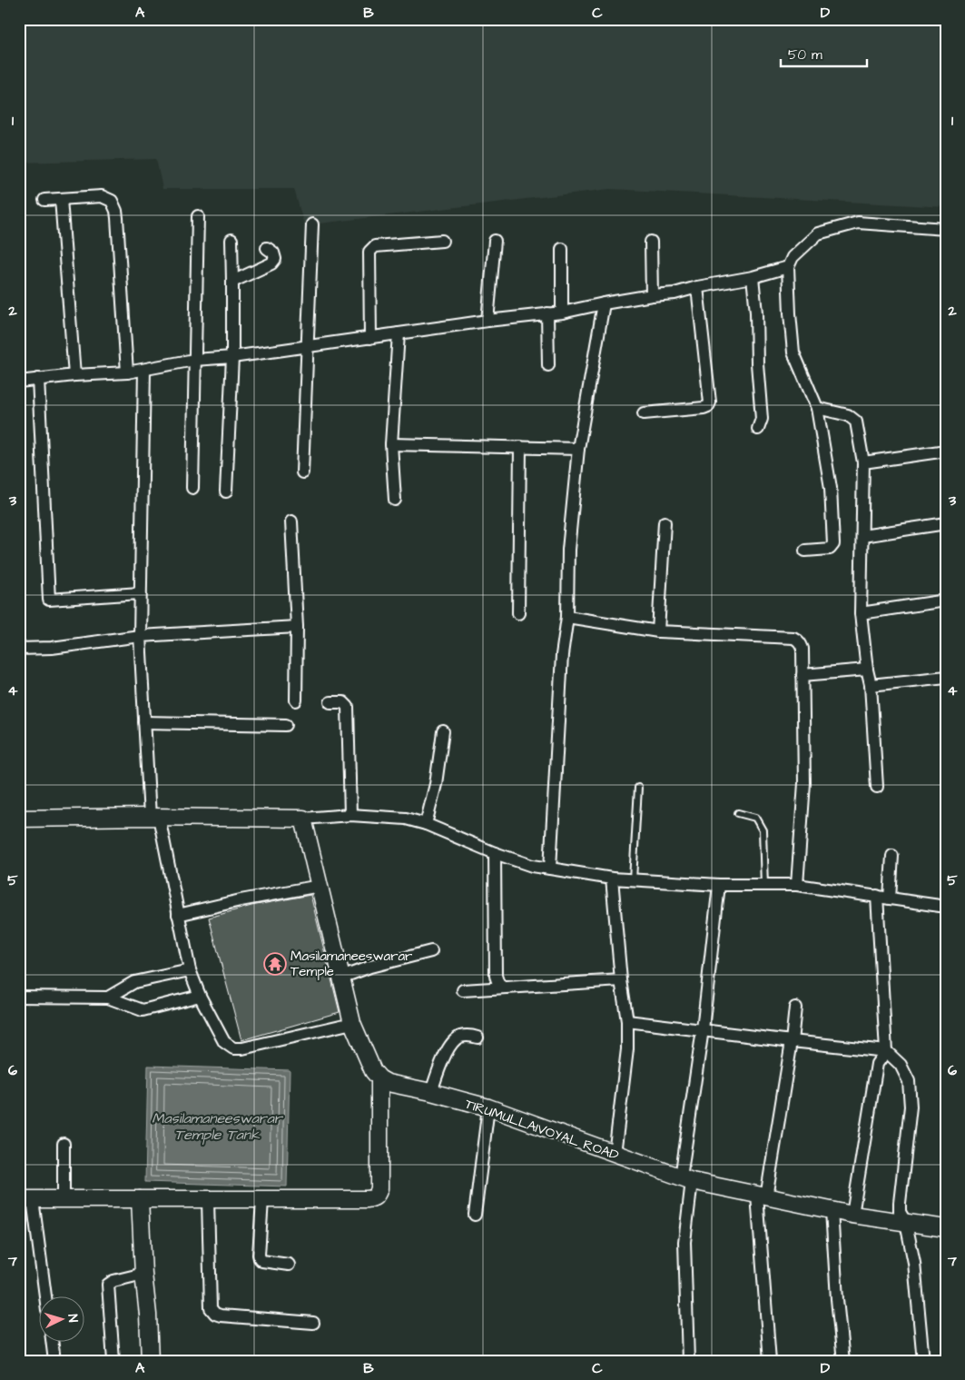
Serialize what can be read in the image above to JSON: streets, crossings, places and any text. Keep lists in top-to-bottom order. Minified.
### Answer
{"streets":{"street":["TIRUMULLAIVOYAL ROAD"]},"water":["Masilamaneeswarar Temple Tank"],"places":{"temple":["Masilamaneeswarar Temple"]},"scale_bar":"50 m","north":"right","grid":{"columns":["A","B","C","D"],"rows":["1","2","3","4","5","6","7"]}}
